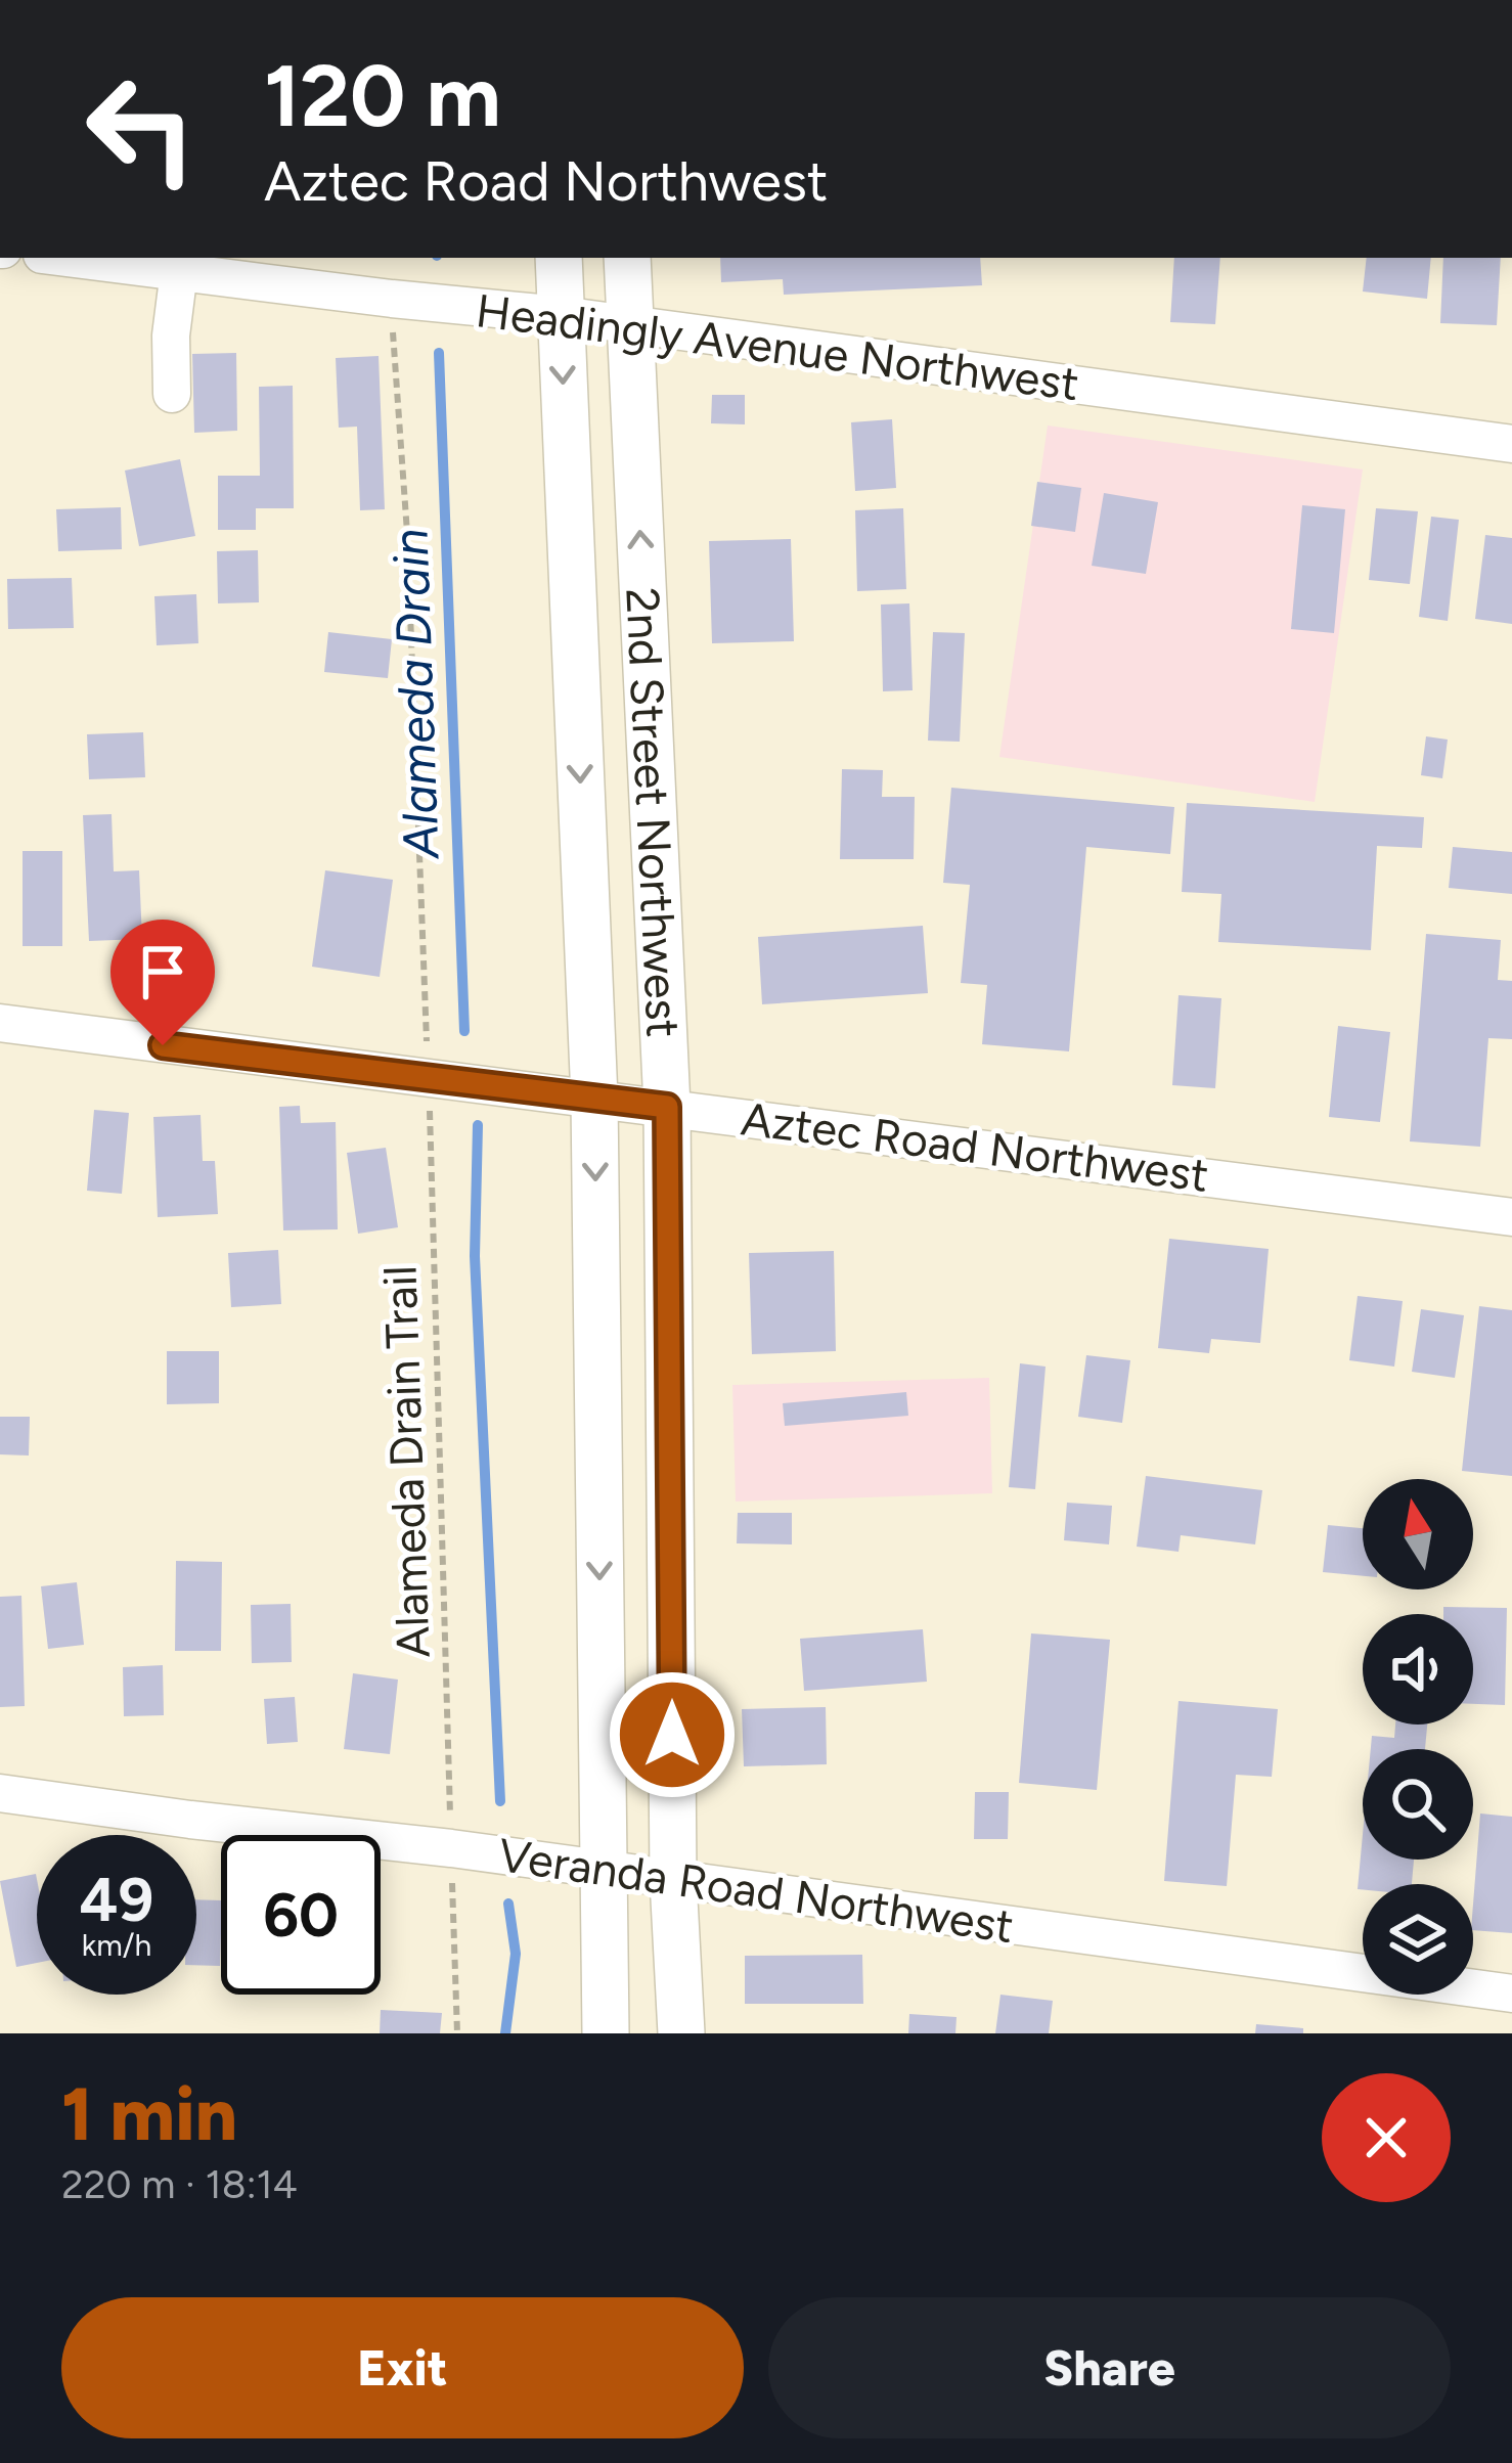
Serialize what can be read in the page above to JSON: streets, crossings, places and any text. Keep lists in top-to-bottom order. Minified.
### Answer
{"streets":{"main road":["2nd Street Northwest"],"street":["Headingly Avenue Northwest","Aztec Road Northwest","Veranda Road Northwest"],"path":["Alameda Drain Trail"]},"crossings":[["Headingly Avenue Northwest","2nd Street Northwest"],["2nd Street Northwest","Aztec Road Northwest"],["2nd Street Northwest","Veranda Road Northwest"]],"water":["Alameda Drain"],"north":"top","page":{"turn":["120 m","Aztec Road Northwest"],"speed":"49 km/h","limit":"60","heading":["1 min","220 m · 18:14"],"buttons":["Exit","Share"]}}
